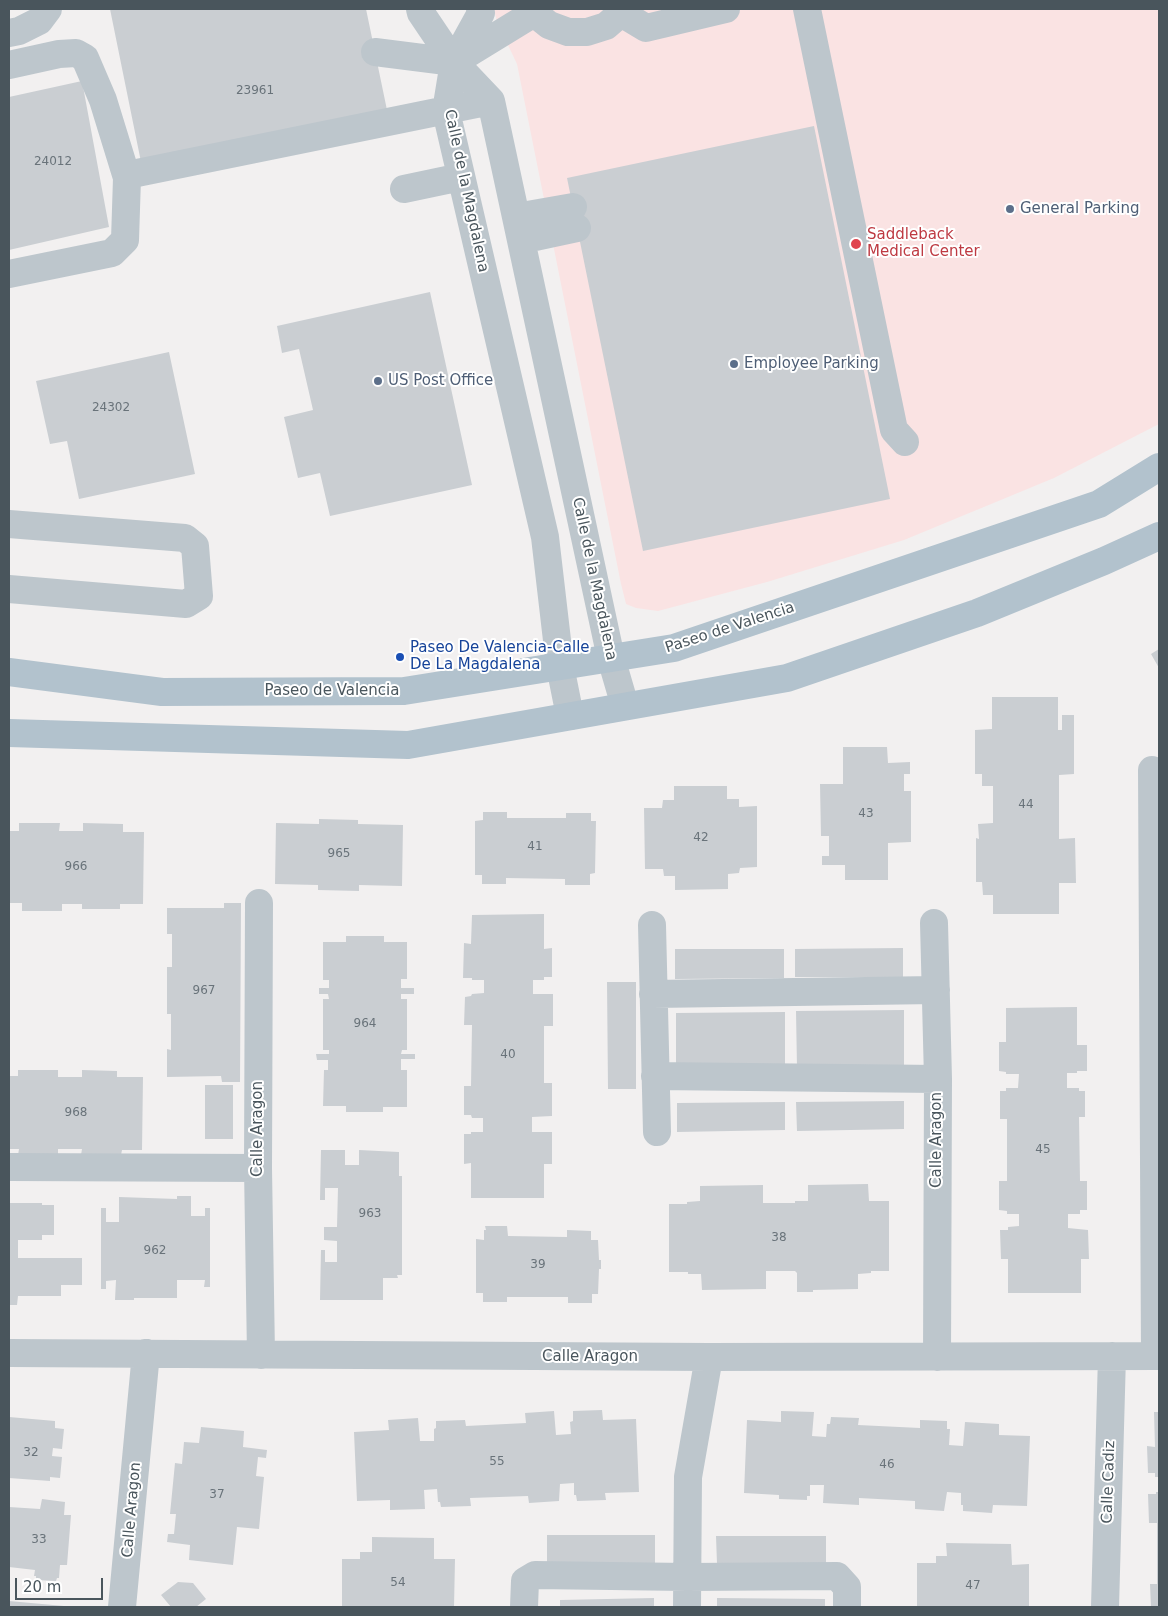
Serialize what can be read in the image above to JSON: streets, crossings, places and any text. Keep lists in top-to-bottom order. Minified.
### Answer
{"streets":{"main road":["Paseo de Valencia"],"street":["Calle de la Magdalena","Calle Aragon","Calle Cadiz"]},"crossings":[["Calle de la Magdalena","Paseo de Valencia"],["Calle Aragon","Calle Cadiz"]],"places":["General Parking","Saddleback Medical Center","Employee Parking","US Post Office","Paseo De Valencia-Calle De La Magdalena"],"house_numbers":["23961","24012","24302","44","43","42","41","965","966","967","964","40","968","45","963","38","962","39","32","55","46","37","33","54","47"],"scale_bar":"20 m"}
